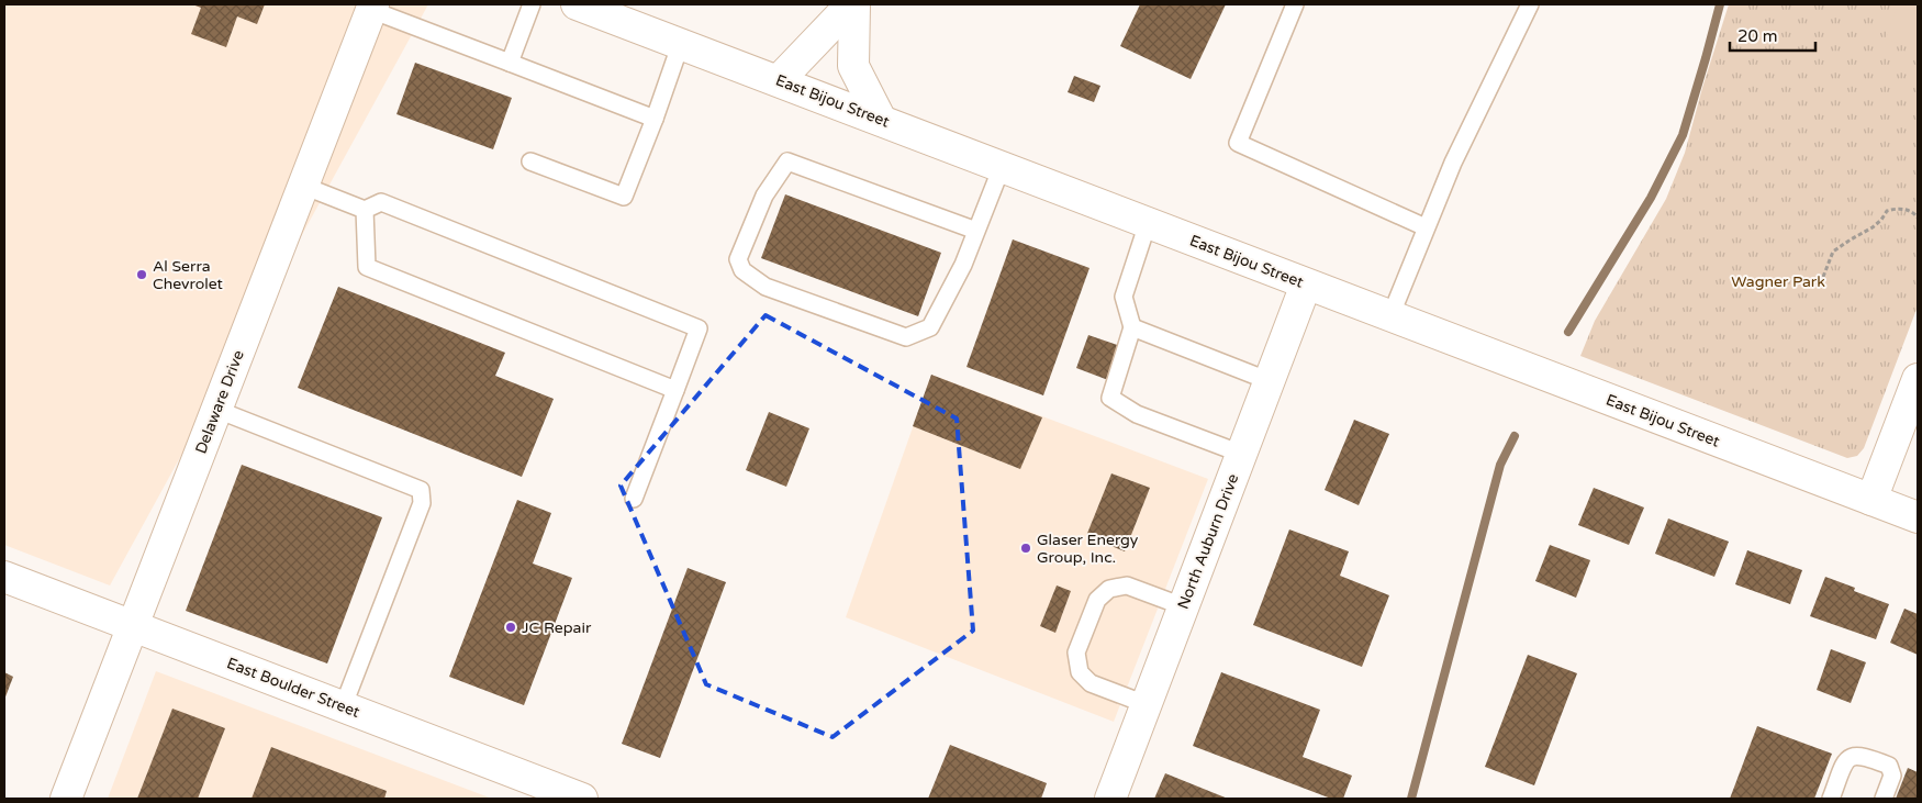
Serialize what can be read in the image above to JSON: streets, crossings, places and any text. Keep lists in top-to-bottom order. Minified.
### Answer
{"streets":{"street":["East Bijou Street","Delaware Drive","North Auburn Drive","East Boulder Street"]},"crossings":[["East Bijou Street","North Auburn Drive"],["Delaware Drive","East Boulder Street"]],"parks":["Wagner Park"],"places":["Al Serra Chevrolet","Glaser Energy Group, Inc.","JC Repair"],"scale_bar":"20 m"}
